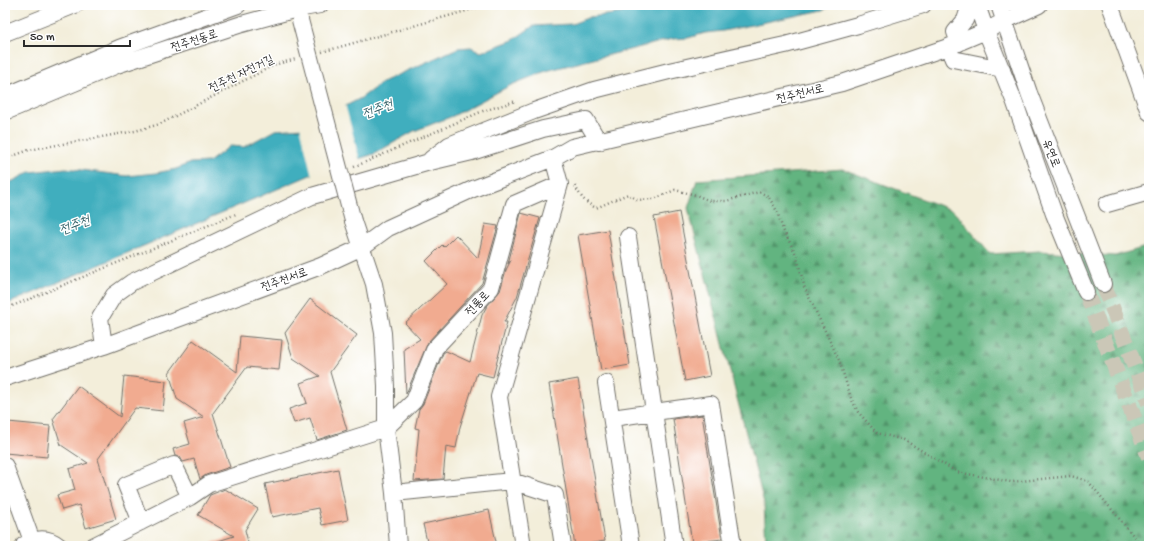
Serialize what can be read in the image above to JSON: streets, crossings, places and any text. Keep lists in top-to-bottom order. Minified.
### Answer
{"streets":{"street":["전주천동로","전주천서로","유연로","전룡로"],"path":["전주천 자전거길"]},"crossings":[["전주천서로","유연로"]],"water":["전주천"],"scale_bar":"50 m"}
